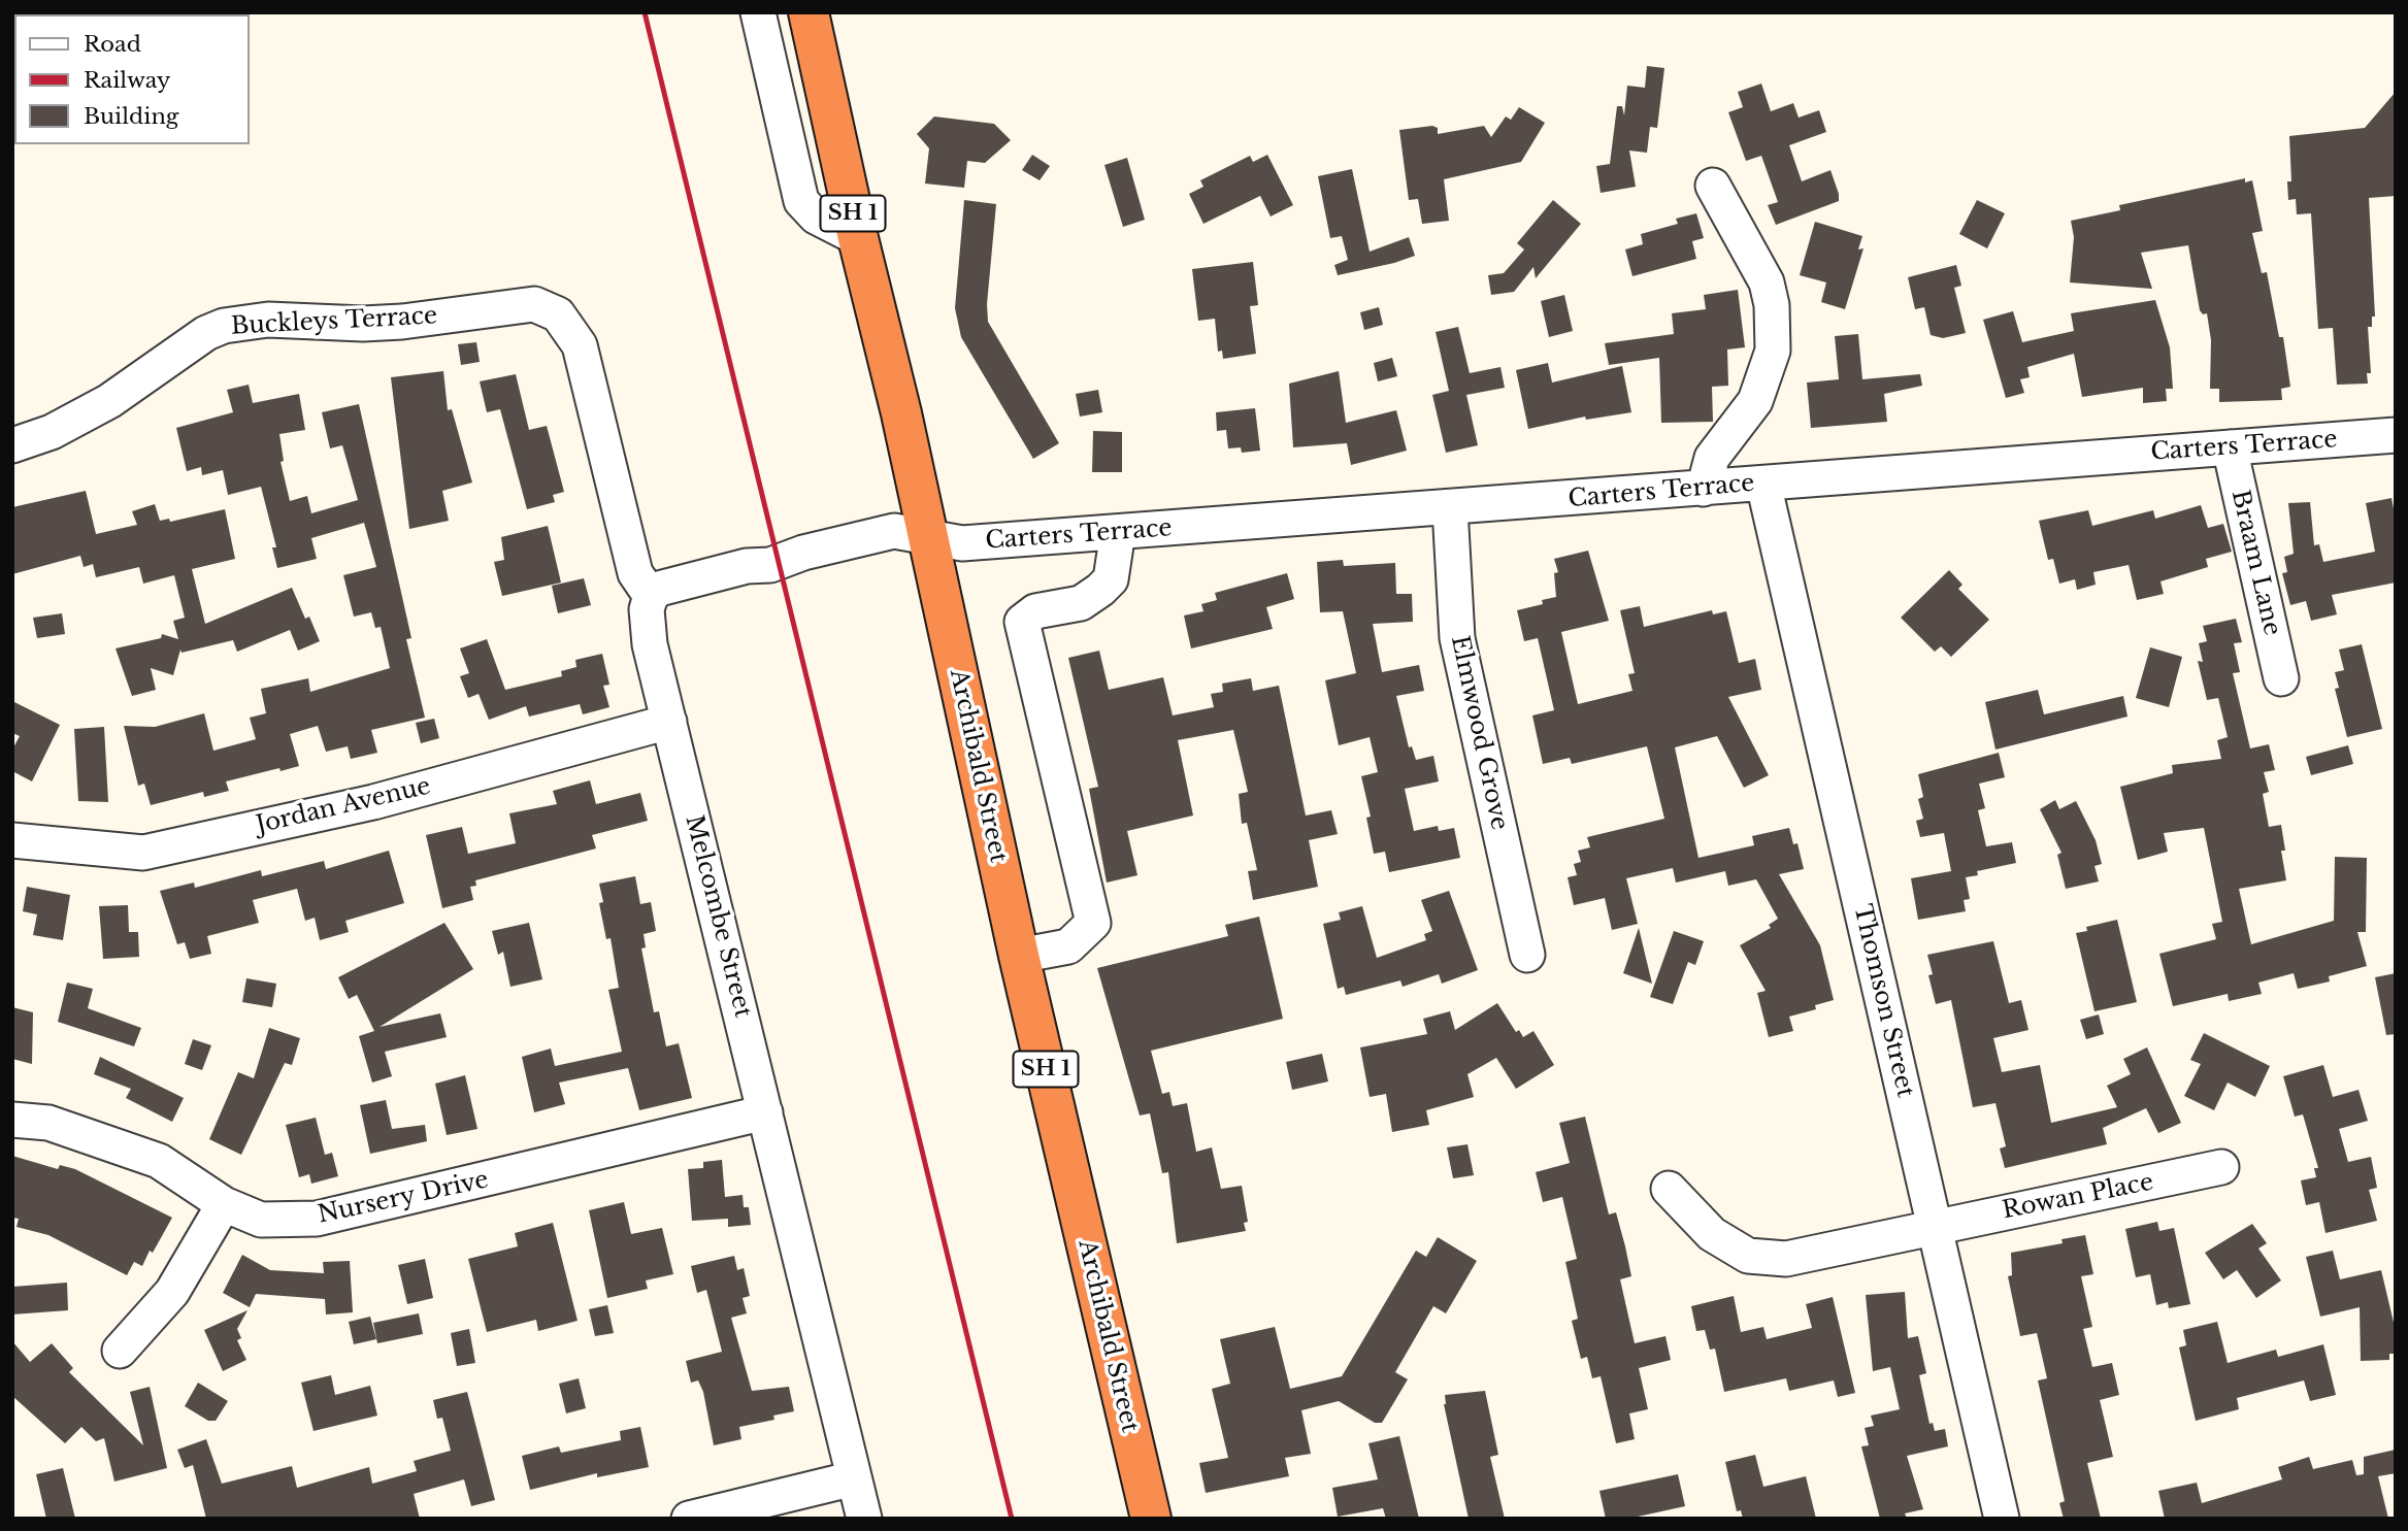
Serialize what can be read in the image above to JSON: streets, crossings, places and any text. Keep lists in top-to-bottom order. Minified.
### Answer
{"streets":{"highway":["SH 1","Archibald Street"],"street":["Buckleys Terrace","Carters Terrace","Braam Lane","Elmwood Grove","Jordan Avenue","Melcombe Street","Thomson Street","Rowan Place","Nursery Drive"]},"crossings":[["Buckleys Terrace","Melcombe Street"],["Carters Terrace","Braam Lane"],["Carters Terrace","Elmwood Grove"],["Carters Terrace","Archibald Street"],["Carters Terrace","Thomson Street"],["Jordan Avenue","Melcombe Street"],["Melcombe Street","Nursery Drive"],["Thomson Street","Rowan Place"]],"legend":["Road","Railway","Building"]}
